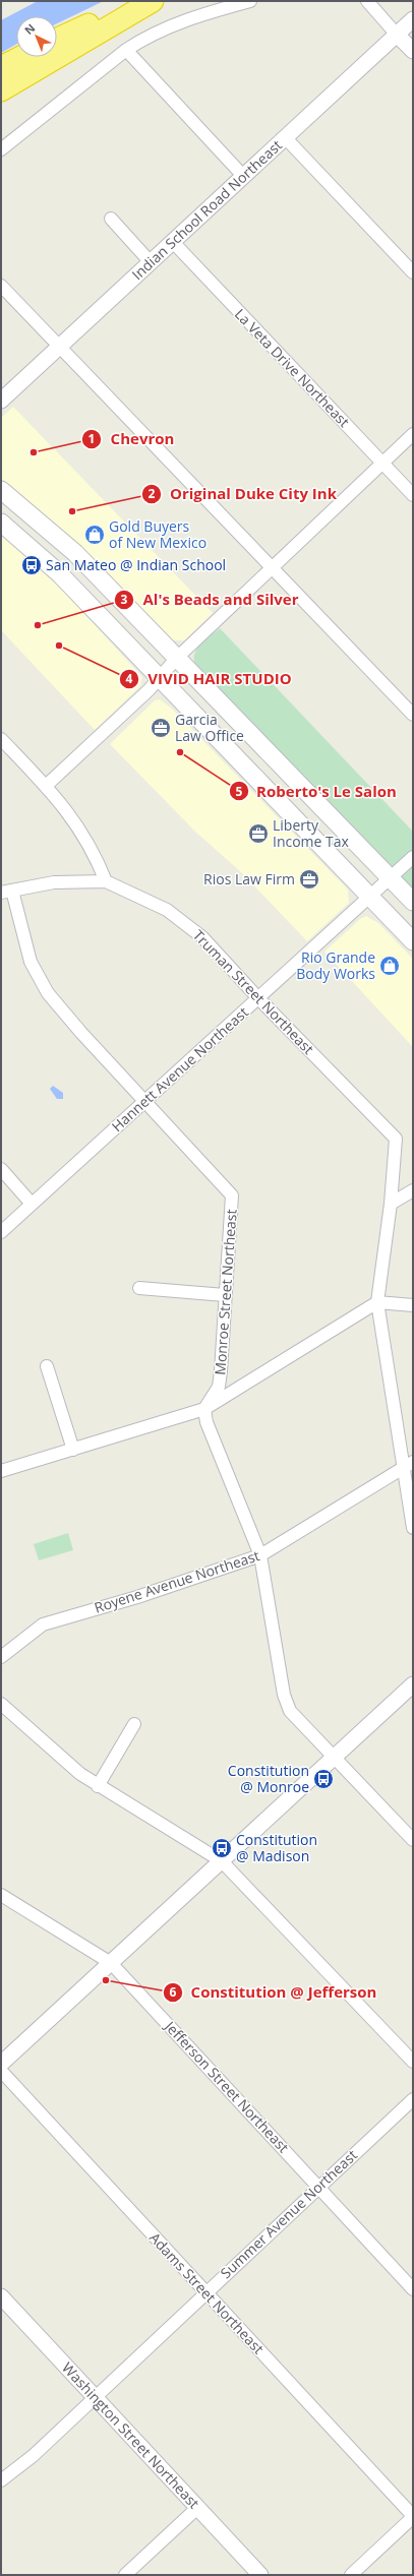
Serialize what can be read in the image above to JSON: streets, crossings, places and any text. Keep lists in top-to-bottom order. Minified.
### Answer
{"streets":{"street":["Indian School Road Northeast","La Veta Drive Northeast","Truman Street Northeast","Hannett Avenue Northeast","Monroe Street Northeast","Royene Avenue Northeast","Jefferson Street Northeast","Summer Avenue Northeast","Adams Street Northeast","Washington Street Northeast"]},"crossings":[["Indian School Road Northeast","La Veta Drive Northeast"],["Truman Street Northeast","Hannett Avenue Northeast"],["Truman Street Northeast","Royene Avenue Northeast"],["Hannett Avenue Northeast","Monroe Street Northeast"],["Jefferson Street Northeast","Summer Avenue Northeast"],["Summer Avenue Northeast","Adams Street Northeast"],["Summer Avenue Northeast","Washington Street Northeast"]],"places":{"other":["Chevron","Original Duke City Ink","Al's Beads and Silver","VIVID HAIR STUDIO","Roberto's Le Salon","Constitution @ Jefferson"],"shop":["Gold Buyers of New Mexico","Rio Grande Body Works"],"bus stop":["San Mateo @ Indian School","Constitution @ Monroe","Constitution @ Madison"],"office":["Garcia Law Office","Liberty Income Tax","Rios Law Firm"]},"north":"top left"}
